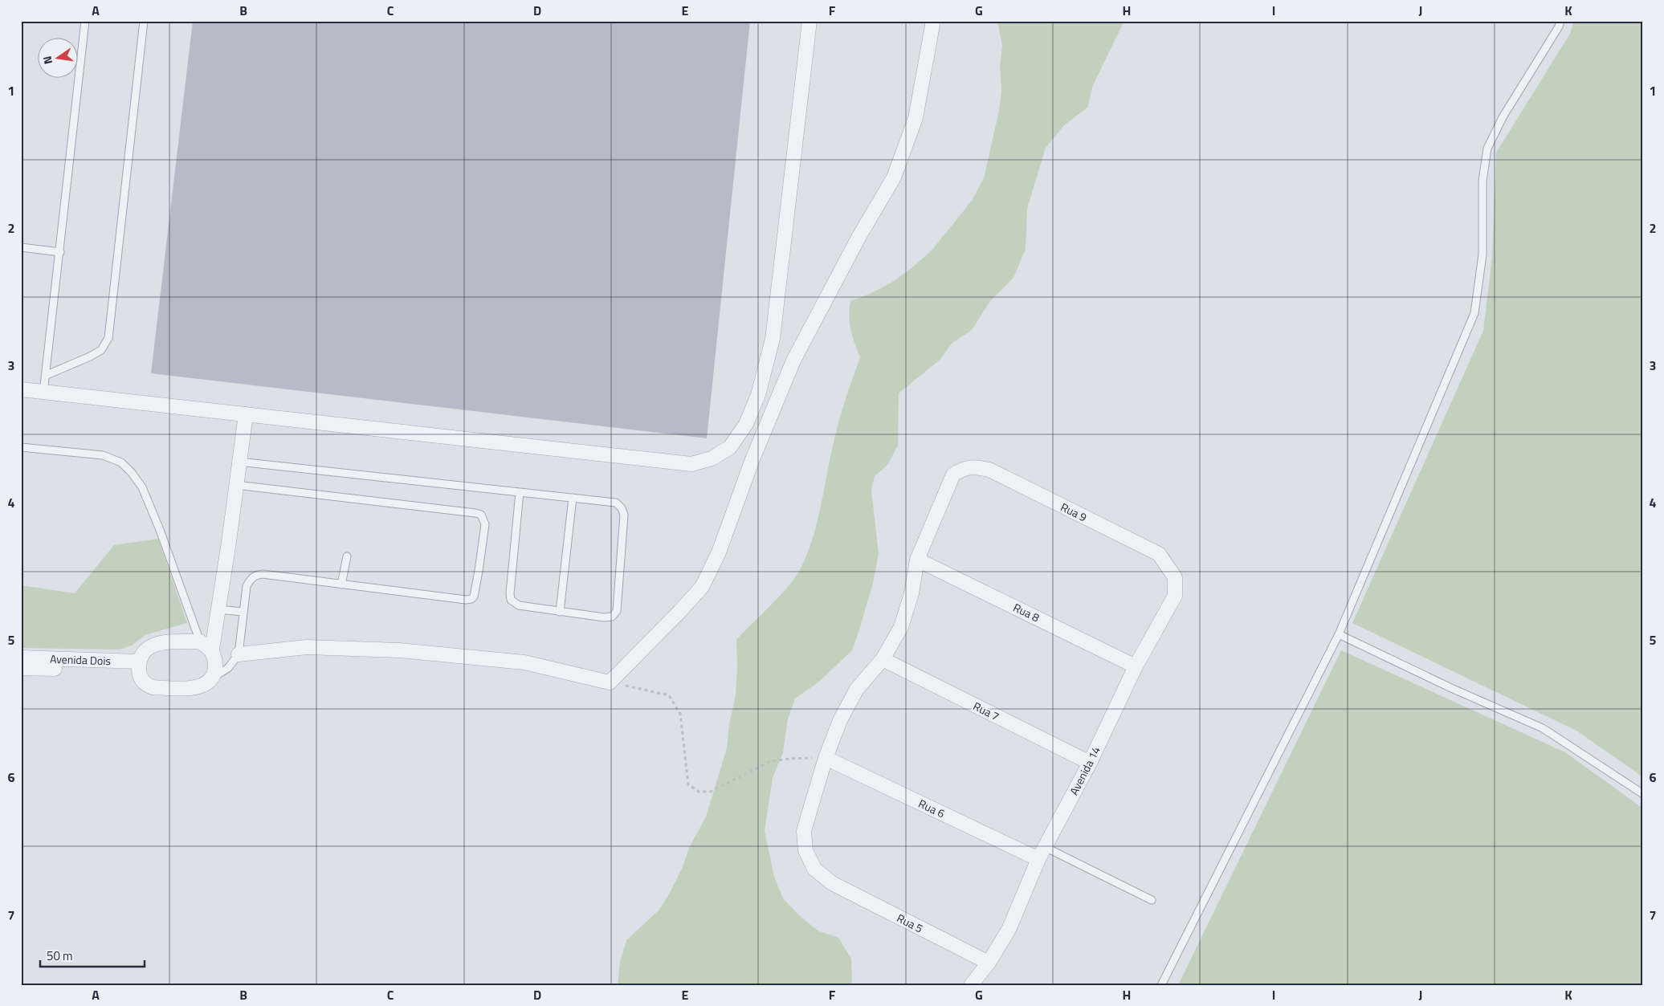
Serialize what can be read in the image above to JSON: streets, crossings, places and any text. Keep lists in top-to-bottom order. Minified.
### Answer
{"streets":{"street":["Rua 9","Rua 8","Avenida Dois","Rua 7","Avenida 14","Rua 6","Rua 5"]},"crossings":[["Rua 9","Rua 8"],["Rua 9","Rua 7"],["Rua 9","Avenida 14"],["Rua 9","Rua 5"],["Rua 8","Avenida 14"],["Rua 7","Avenida 14"],["Rua 7","Rua 5"],["Avenida 14","Rua 6"],["Avenida 14","Rua 5"],["Rua 6","Rua 5"]],"scale_bar":"50 m","north":"left","grid":{"columns":["A","B","C","D","E","F","G","H","I","J","K"],"rows":["1","2","3","4","5","6","7"]}}
